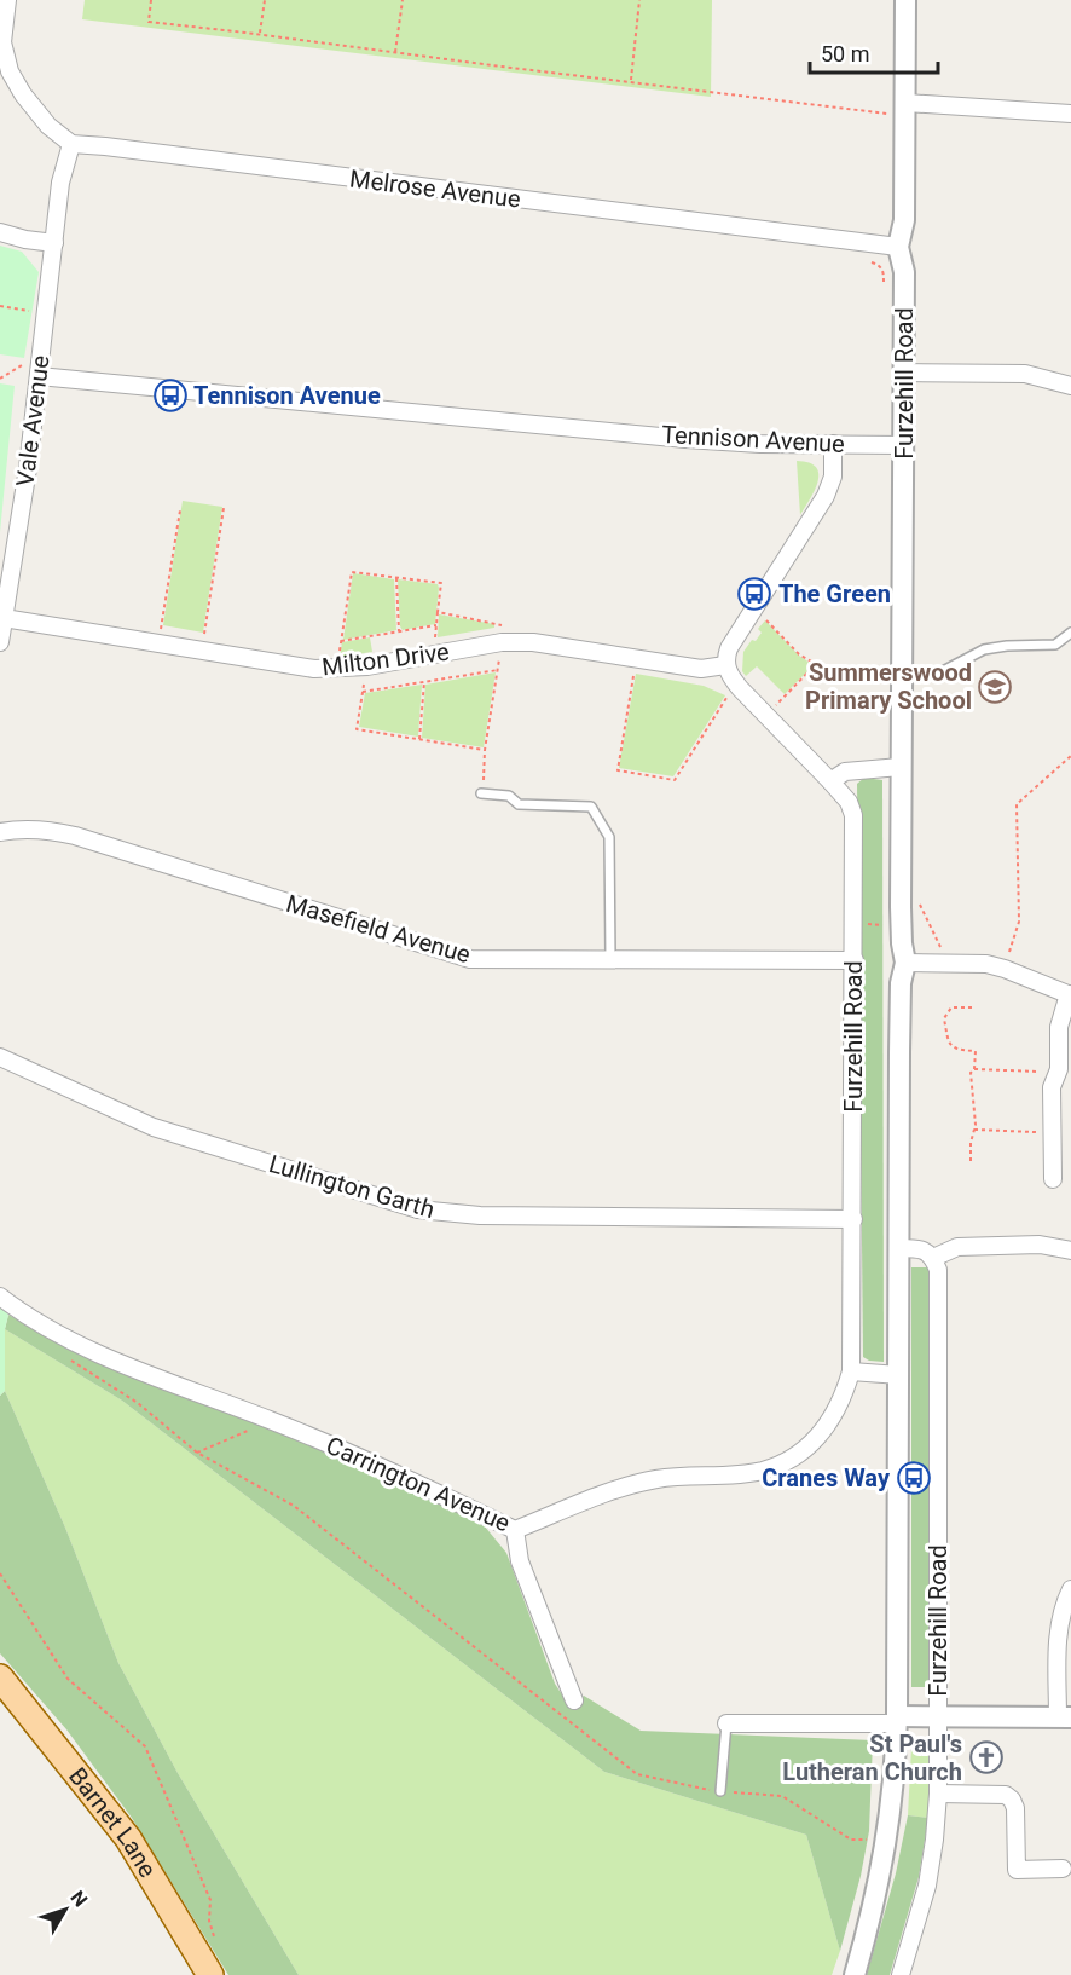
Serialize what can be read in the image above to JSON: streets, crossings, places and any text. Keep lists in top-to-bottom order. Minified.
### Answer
{"streets":{"main road":["Barnet Lane"],"street":["Melrose Avenue","Furzehill Road","Vale Avenue","Tennison Avenue","Milton Drive","Masefield Avenue","Lullington Garth","Carrington Avenue"]},"crossings":[["Melrose Avenue","Furzehill Road"],["Furzehill Road","Tennison Avenue"],["Furzehill Road","Masefield Avenue"],["Furzehill Road","Lullington Garth"],["Furzehill Road","Carrington Avenue"],["Vale Avenue","Tennison Avenue"],["Vale Avenue","Milton Drive"]],"places":{"bus stop":["Tennison Avenue","The Green","Cranes Way"],"school or university":["Summerswood Primary School"],"church":["St Paul's Lutheran Church"]},"scale_bar":"50 m","north":"top right"}
